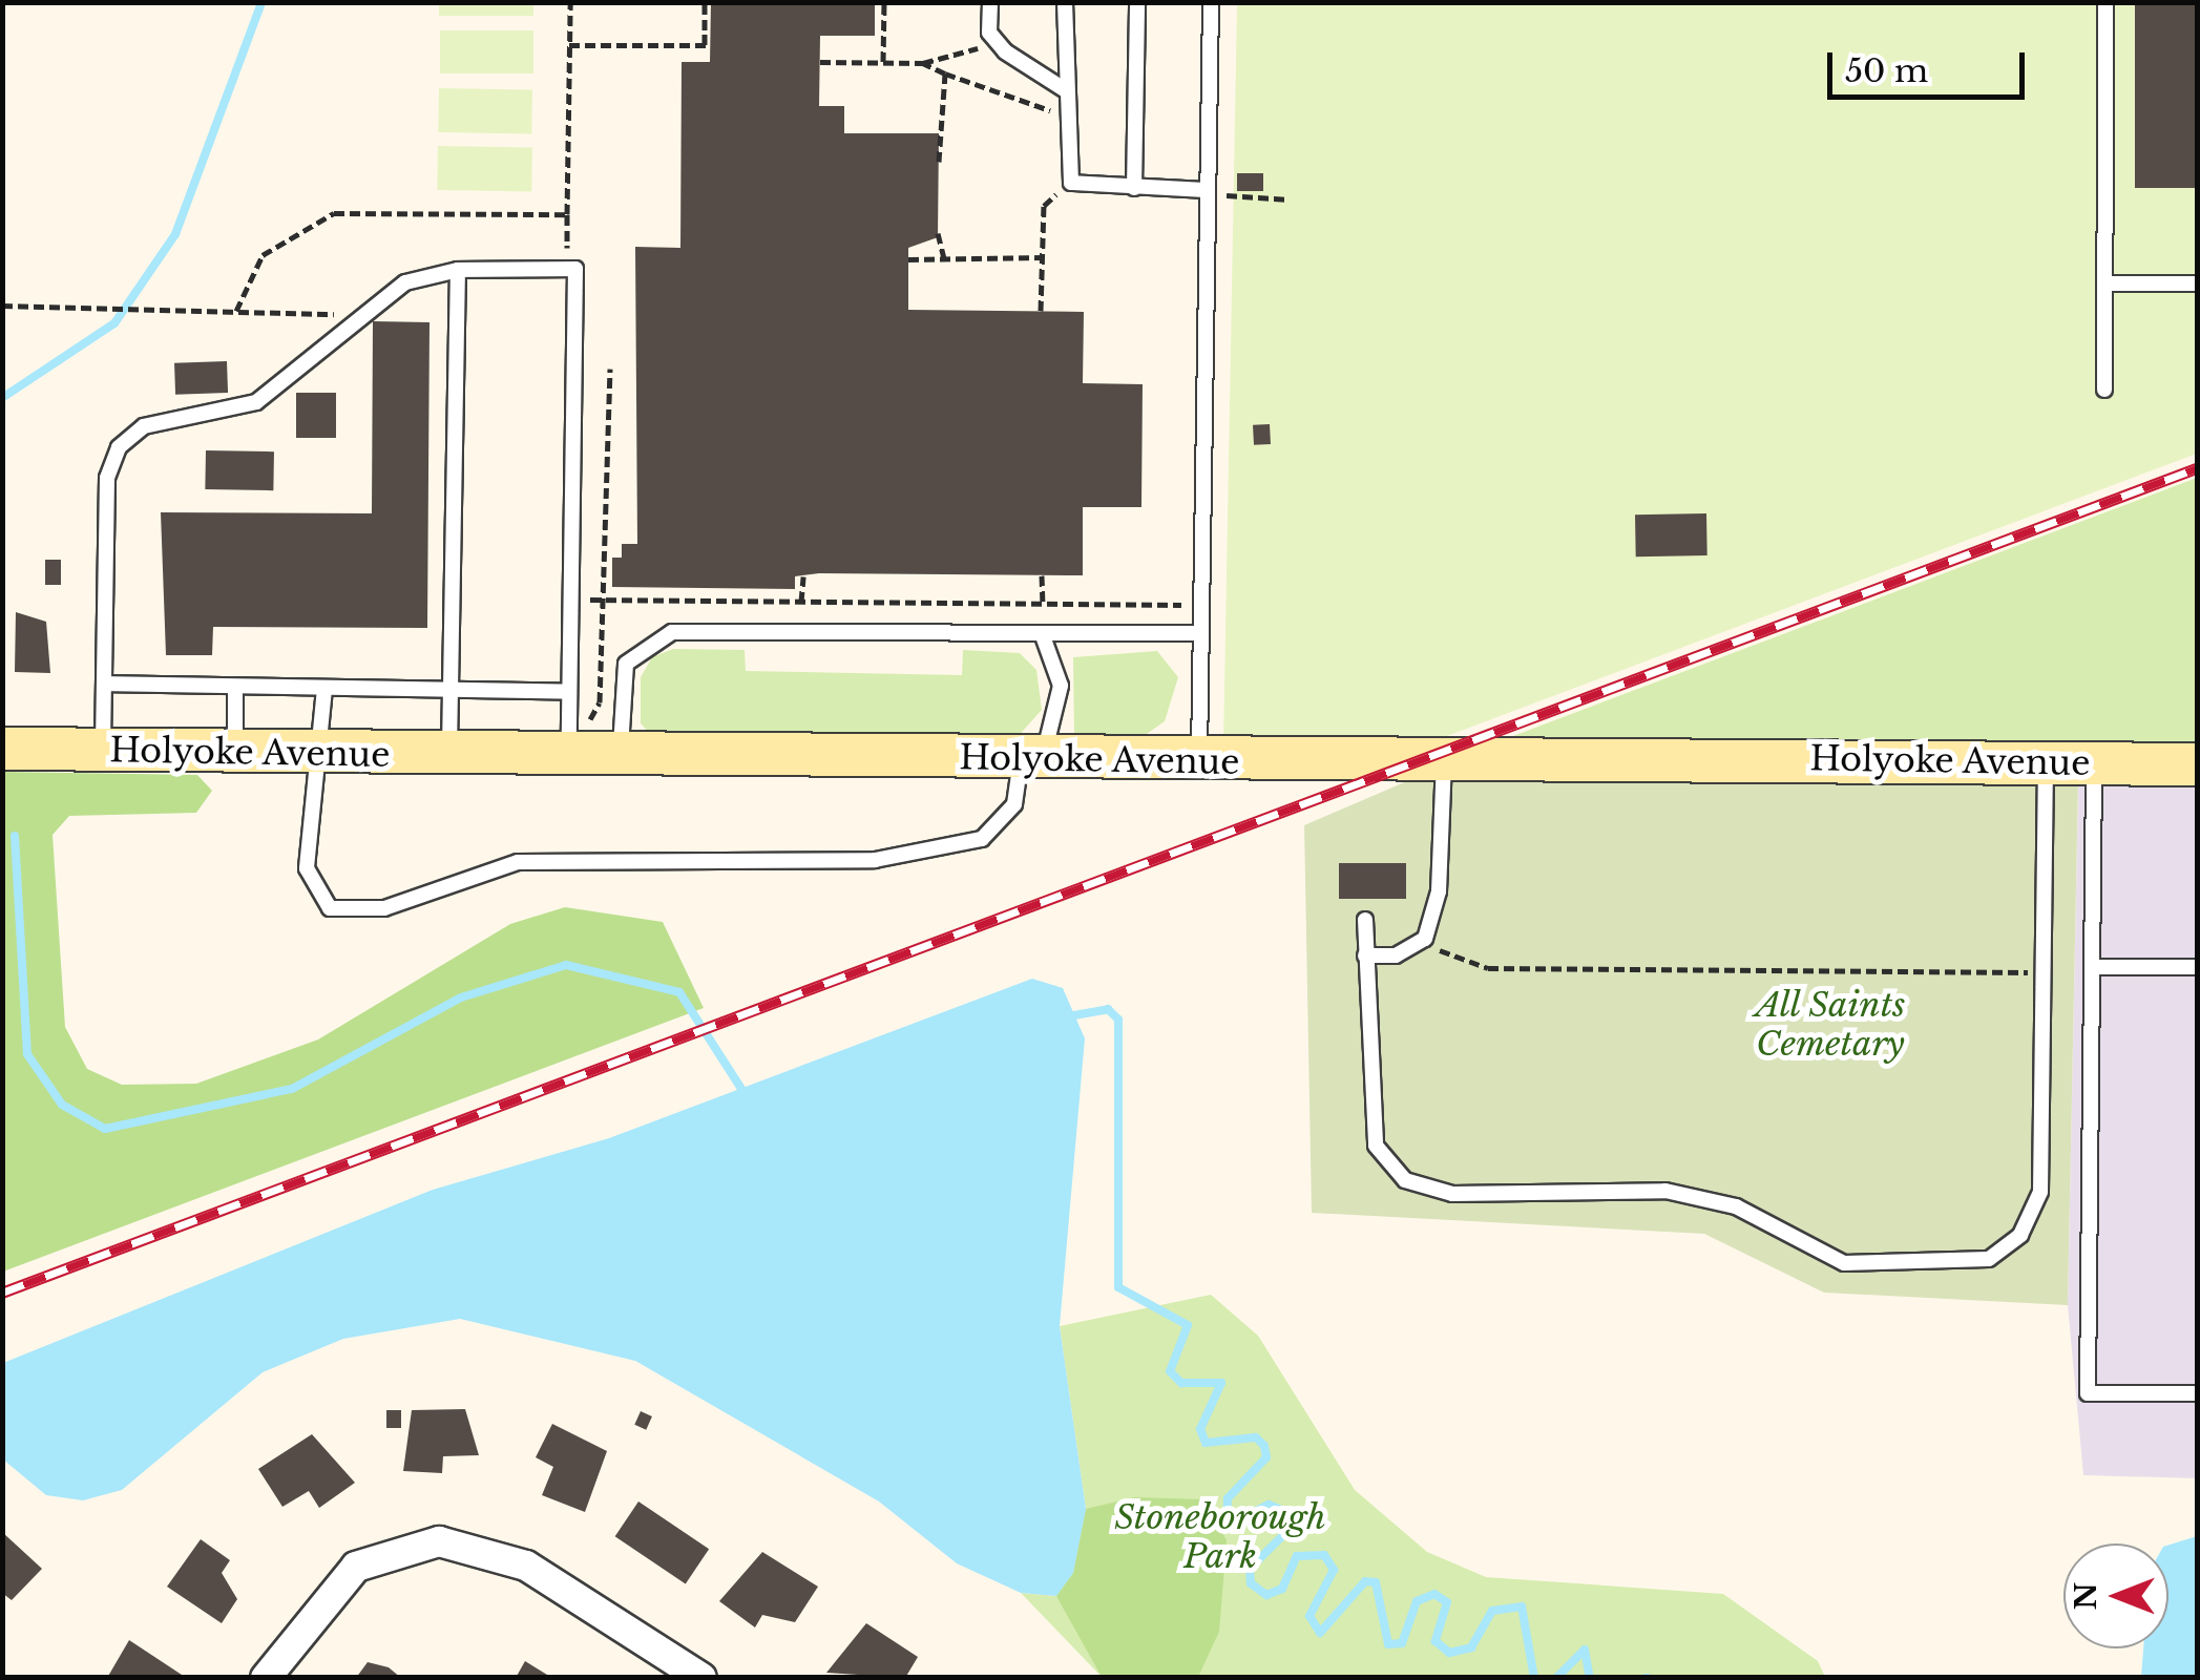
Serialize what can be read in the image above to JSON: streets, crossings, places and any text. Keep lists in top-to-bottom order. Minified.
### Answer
{"streets":{"street":["Holyoke Avenue"]},"parks":["All Saints Cemetary","Stoneborough Park"],"scale_bar":"50 m","north":"left"}
